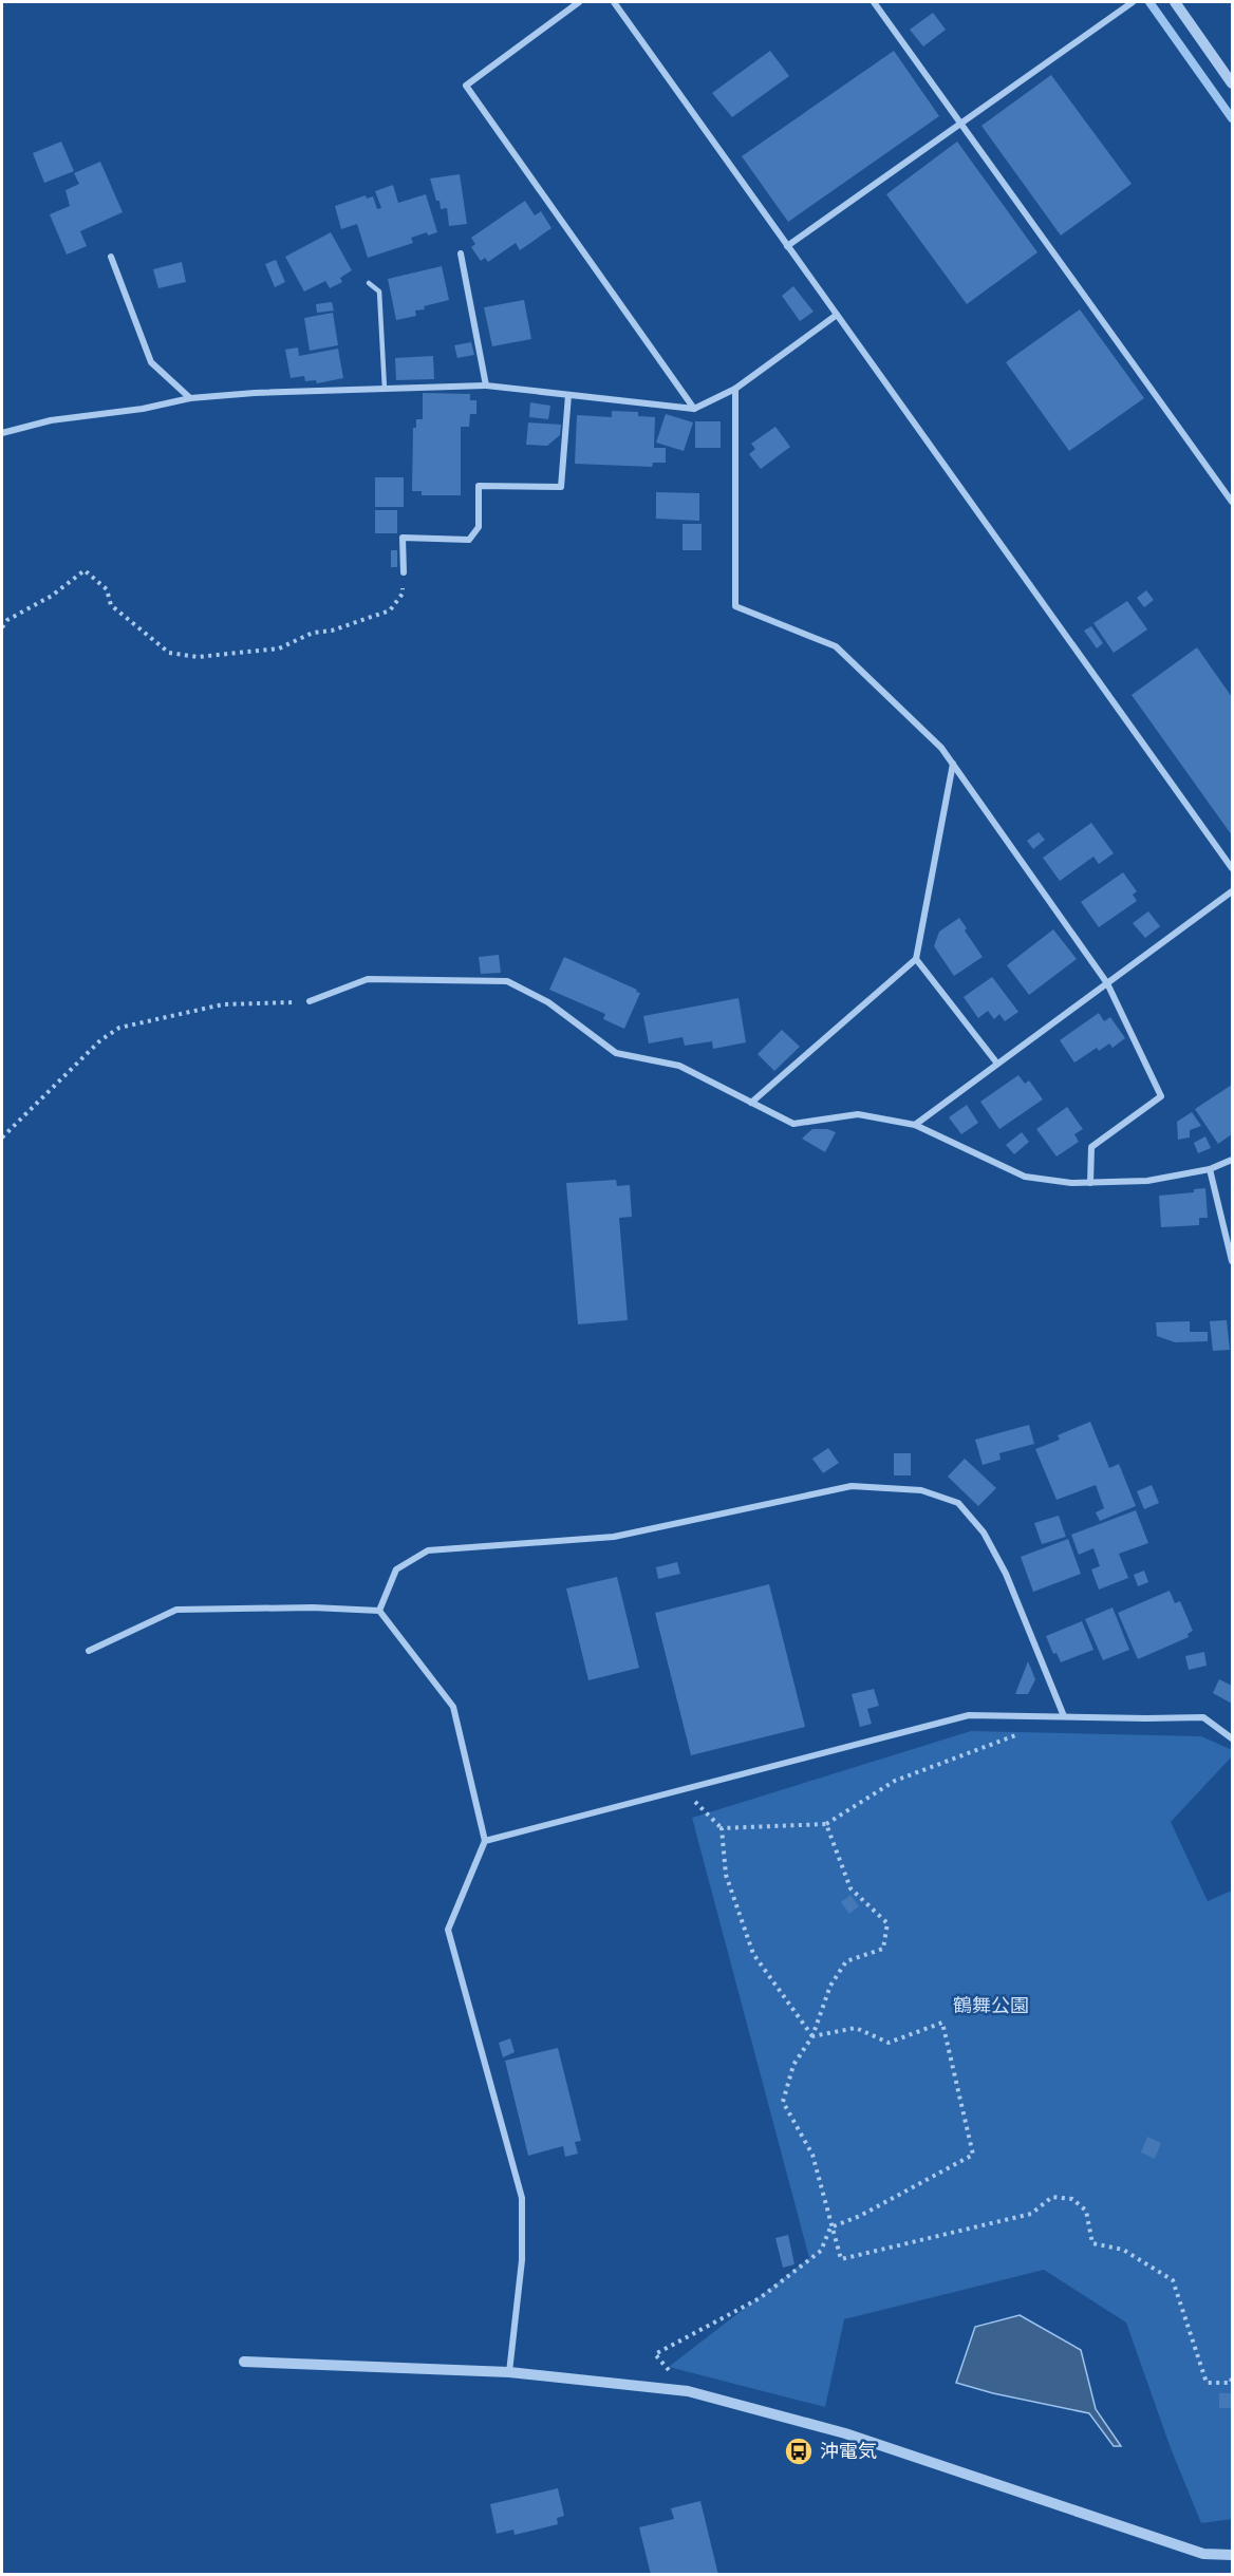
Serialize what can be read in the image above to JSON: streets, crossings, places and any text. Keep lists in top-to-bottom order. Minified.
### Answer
{"parks":["鶴舞公園"],"places":{"bus stop":["沖電気"]}}
